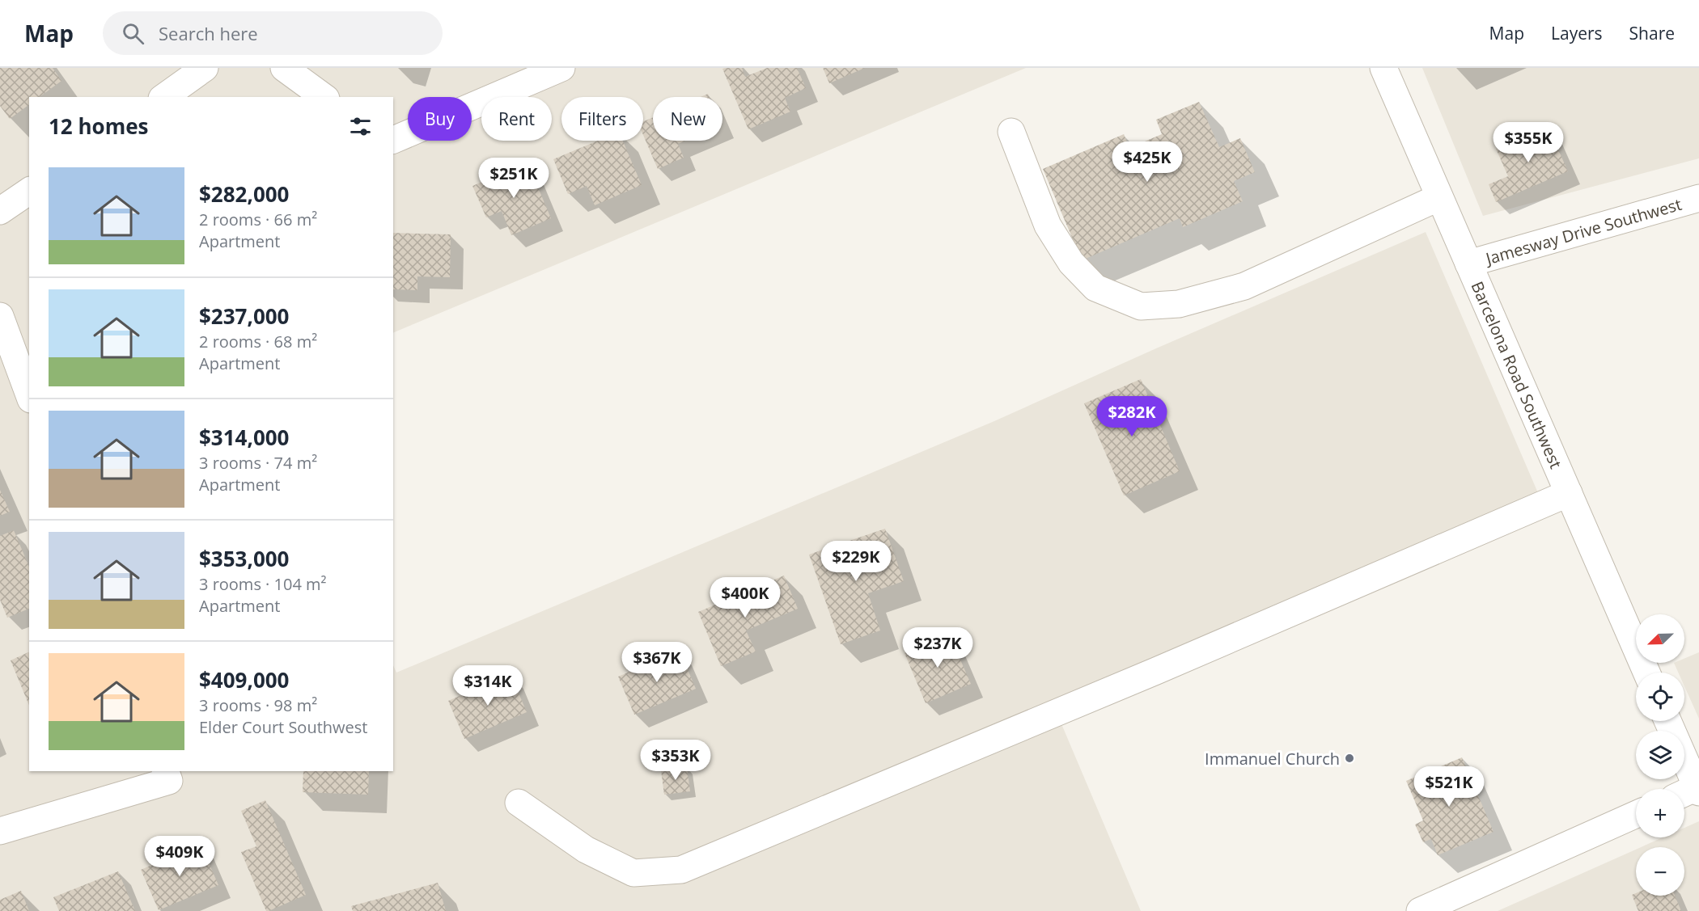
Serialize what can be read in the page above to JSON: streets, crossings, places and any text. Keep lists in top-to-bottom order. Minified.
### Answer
{"streets":{"street":["Jamesway Drive Southwest","Barcelona Road Southwest"]},"crossings":[["Jamesway Drive Southwest","Barcelona Road Southwest"]],"places":["Immanuel Church"],"north":"bottom left","page":{"header":"Map","search":"Search here","nav":["Map","Layers","Share"],"chip":["Buy","Rent","Filters","New"],"heading":"12 homes","price":["$355K","$425K","$251K","$282K","$229K","$400K","$237K","$367K","$314K","$353K","$521K","$409K"],"list":[{"name":"$282,000","note":"2 rooms · 66 m² · Apartment"},{"name":"$237,000","note":"2 rooms · 68 m² · Apartment"},{"name":"$314,000","note":"3 rooms · 74 m² · Apartment"},{"name":"$353,000","note":"3 rooms · 104 m² · Apartment"},{"name":"$409,000","note":"3 rooms · 98 m² · Elder Court Southwest"}],"map_buttons":["+","−"]}}
